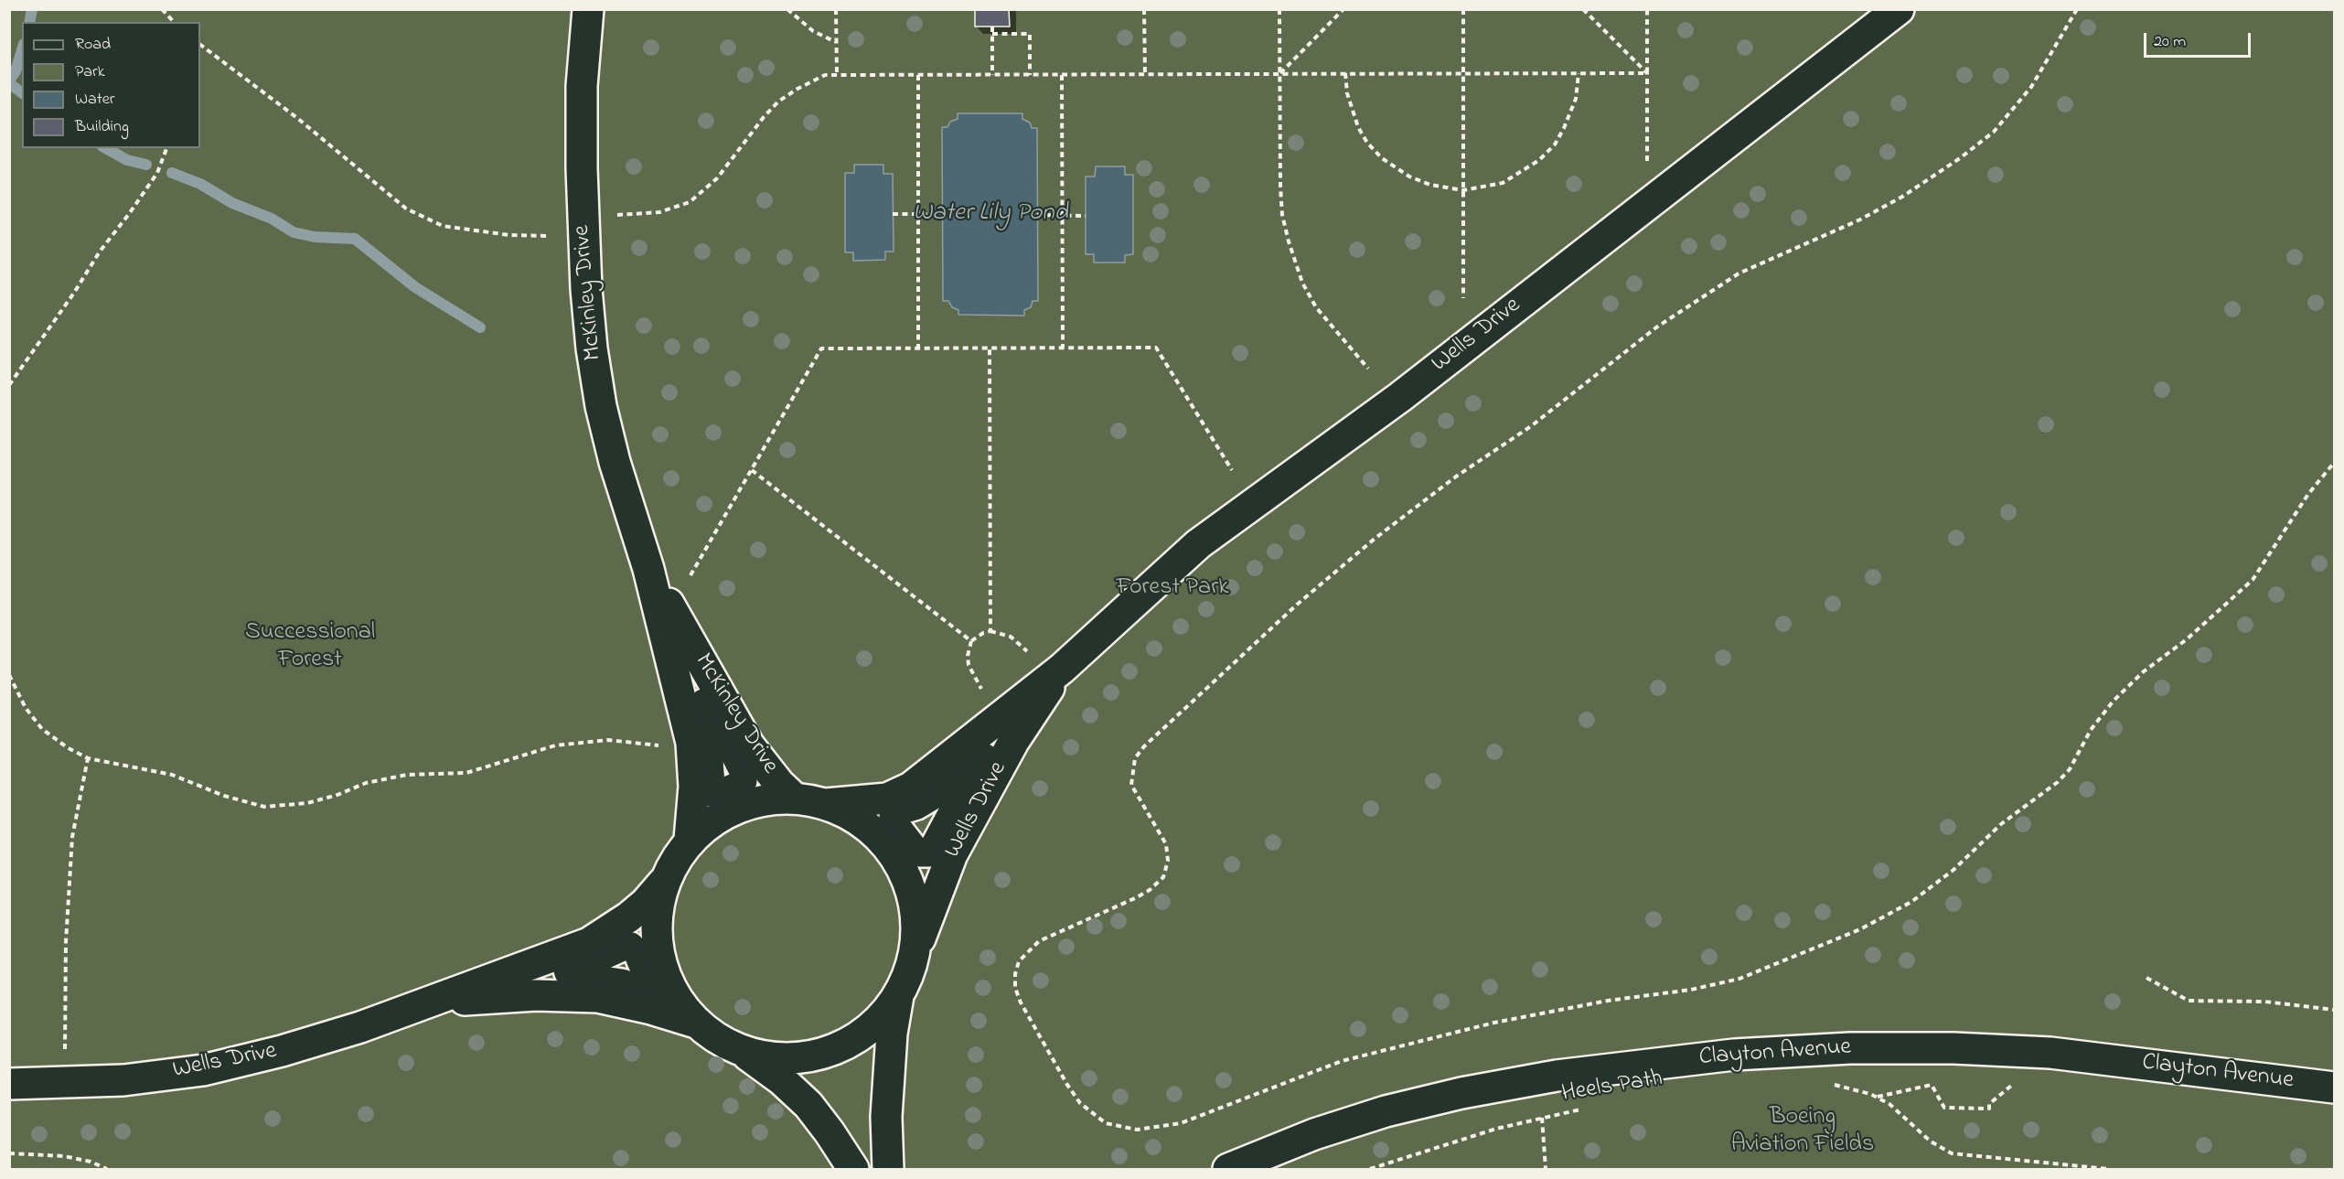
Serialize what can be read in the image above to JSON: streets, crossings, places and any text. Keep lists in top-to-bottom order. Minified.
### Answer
{"streets":{"street":["McKinley Drive","Wells Drive","Clayton Avenue"],"path":["Heels Path"]},"water":["Water Lily Pond"],"parks":["Forest Park","Successional Forest","Boeing Aviation Fields"],"legend":["Road","Park","Water","Building"],"scale_bar":"20 m"}
